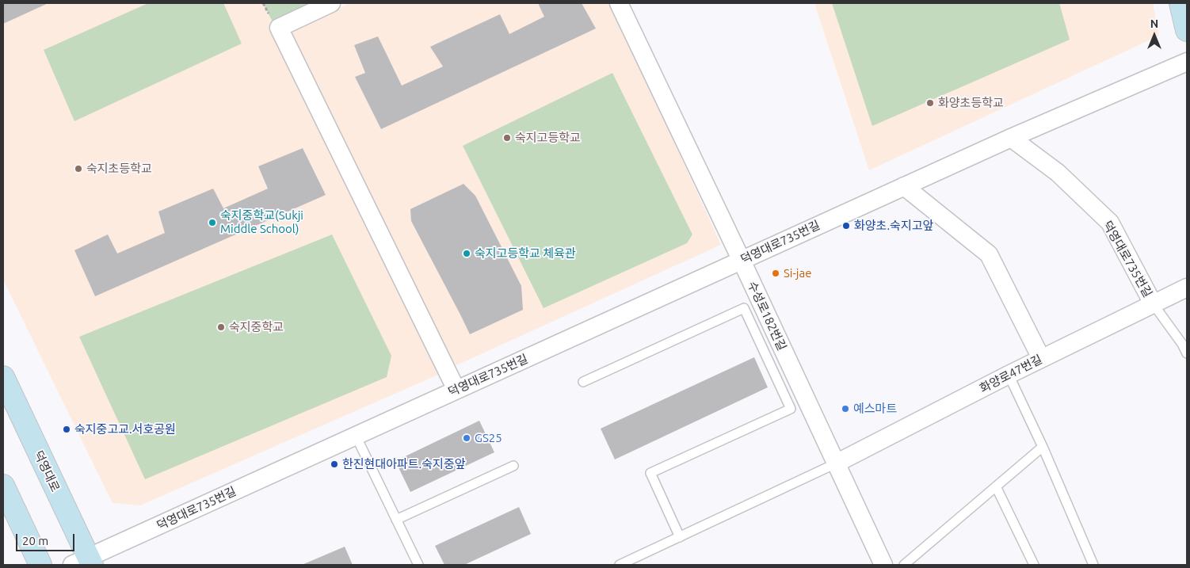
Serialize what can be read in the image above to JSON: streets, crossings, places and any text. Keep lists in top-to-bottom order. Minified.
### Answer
{"streets":{"main road":["덕영대로"],"street":["덕영대로735번길","수성로182번길","화양로47번길"]},"crossings":[["덕영대로735번길","수성로182번길"],["덕영대로735번길","화양로47번길"],["덕영대로735번길","덕영대로"],["수성로182번길","화양로47번길"]],"places":["화양초등학교","숙지고등학교","숙지초등학교","숙지중학교(Sukji Middle School)","화양초.숙지고앞","숙지고등학교 체육관","Si-jae","숙지중학교","예스마트","숙지중고교.서호공원","GS25","한진현대아파트.숙지중앞"],"scale_bar":"20 m","north":"top"}
